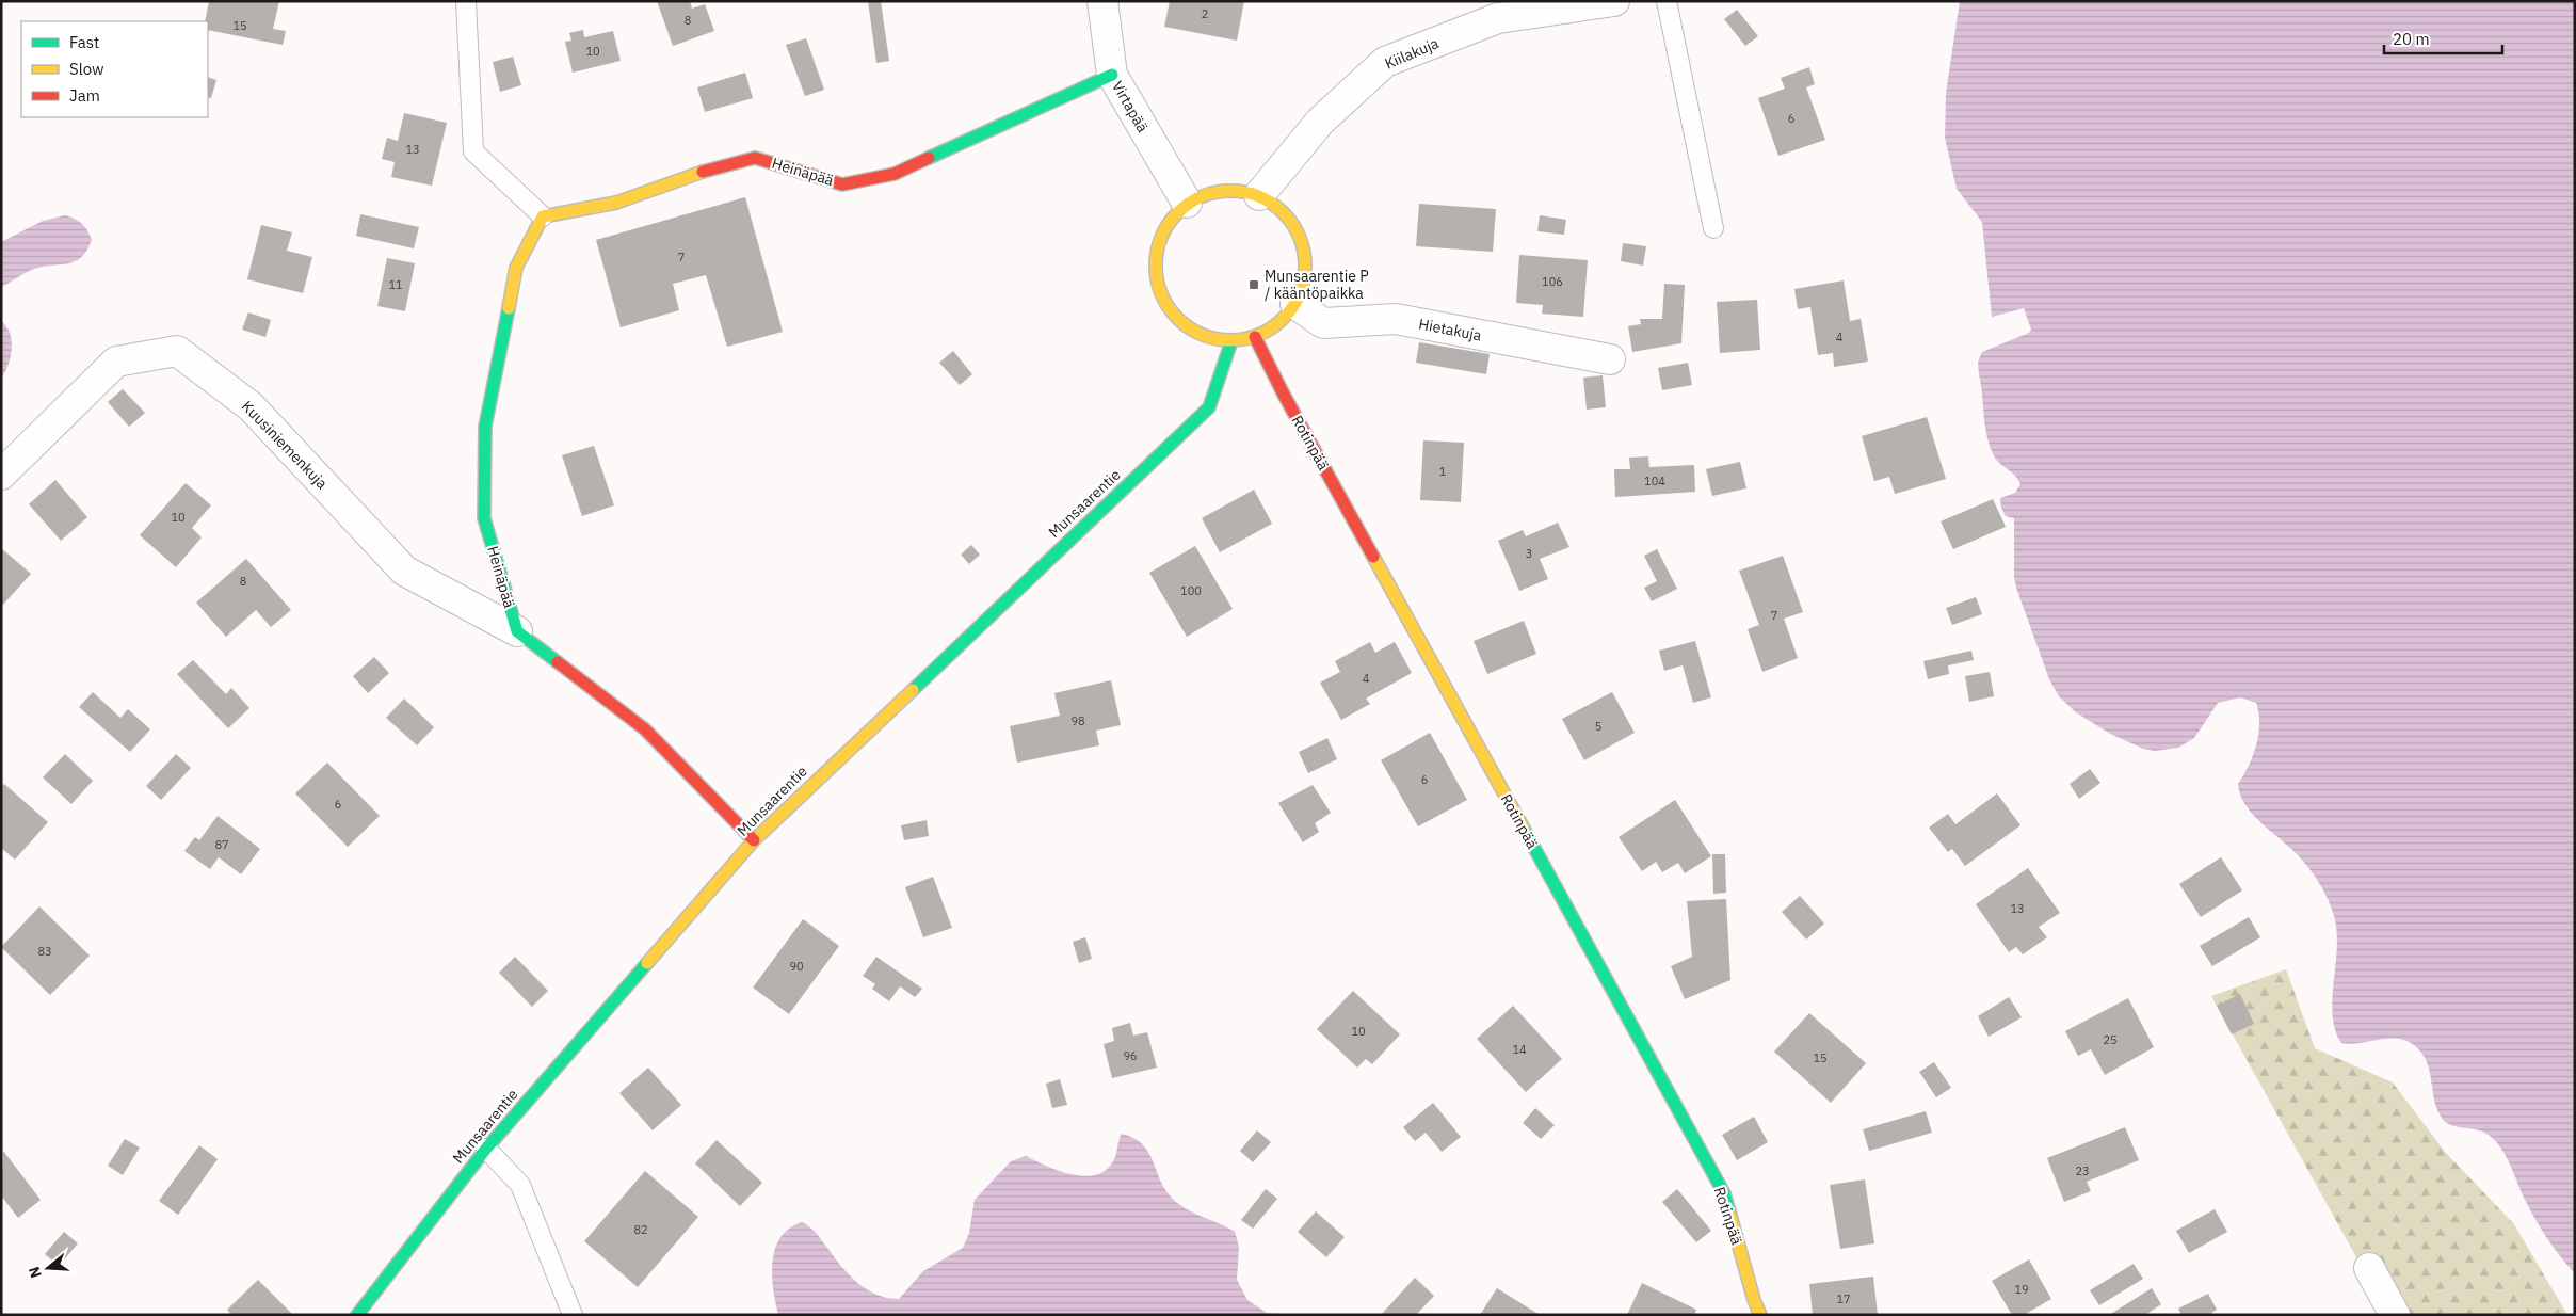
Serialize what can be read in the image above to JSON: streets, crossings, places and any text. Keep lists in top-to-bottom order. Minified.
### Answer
{"streets":{"street":["Kiilakuja","Virtapää","Heinäpää","Hietakuja","Rotinpää","Kuusiniemenkuja","Munsaarentie"]},"crossings":[["Kiilakuja","Virtapää"],["Kiilakuja","Hietakuja"],["Kiilakuja","Rotinpää"],["Kiilakuja","Munsaarentie"],["Virtapää","Heinäpää"],["Virtapää","Hietakuja"],["Virtapää","Rotinpää"],["Virtapää","Munsaarentie"],["Heinäpää","Kuusiniemenkuja"],["Hietakuja","Rotinpää"],["Hietakuja","Munsaarentie"],["Rotinpää","Munsaarentie"]],"places":{"transit":["Munsaarentie P / kääntöpaikka"]},"house_numbers":["2","8","15","10","6","13","7","106","11","4","1","104","10","3","8","100","7","4","98","5","6","6","87","13","83","90","10","25","14","96","15","23","82","19","17"],"legend":["Fast","Slow","Jam"],"scale_bar":"20 m","north":"left"}
